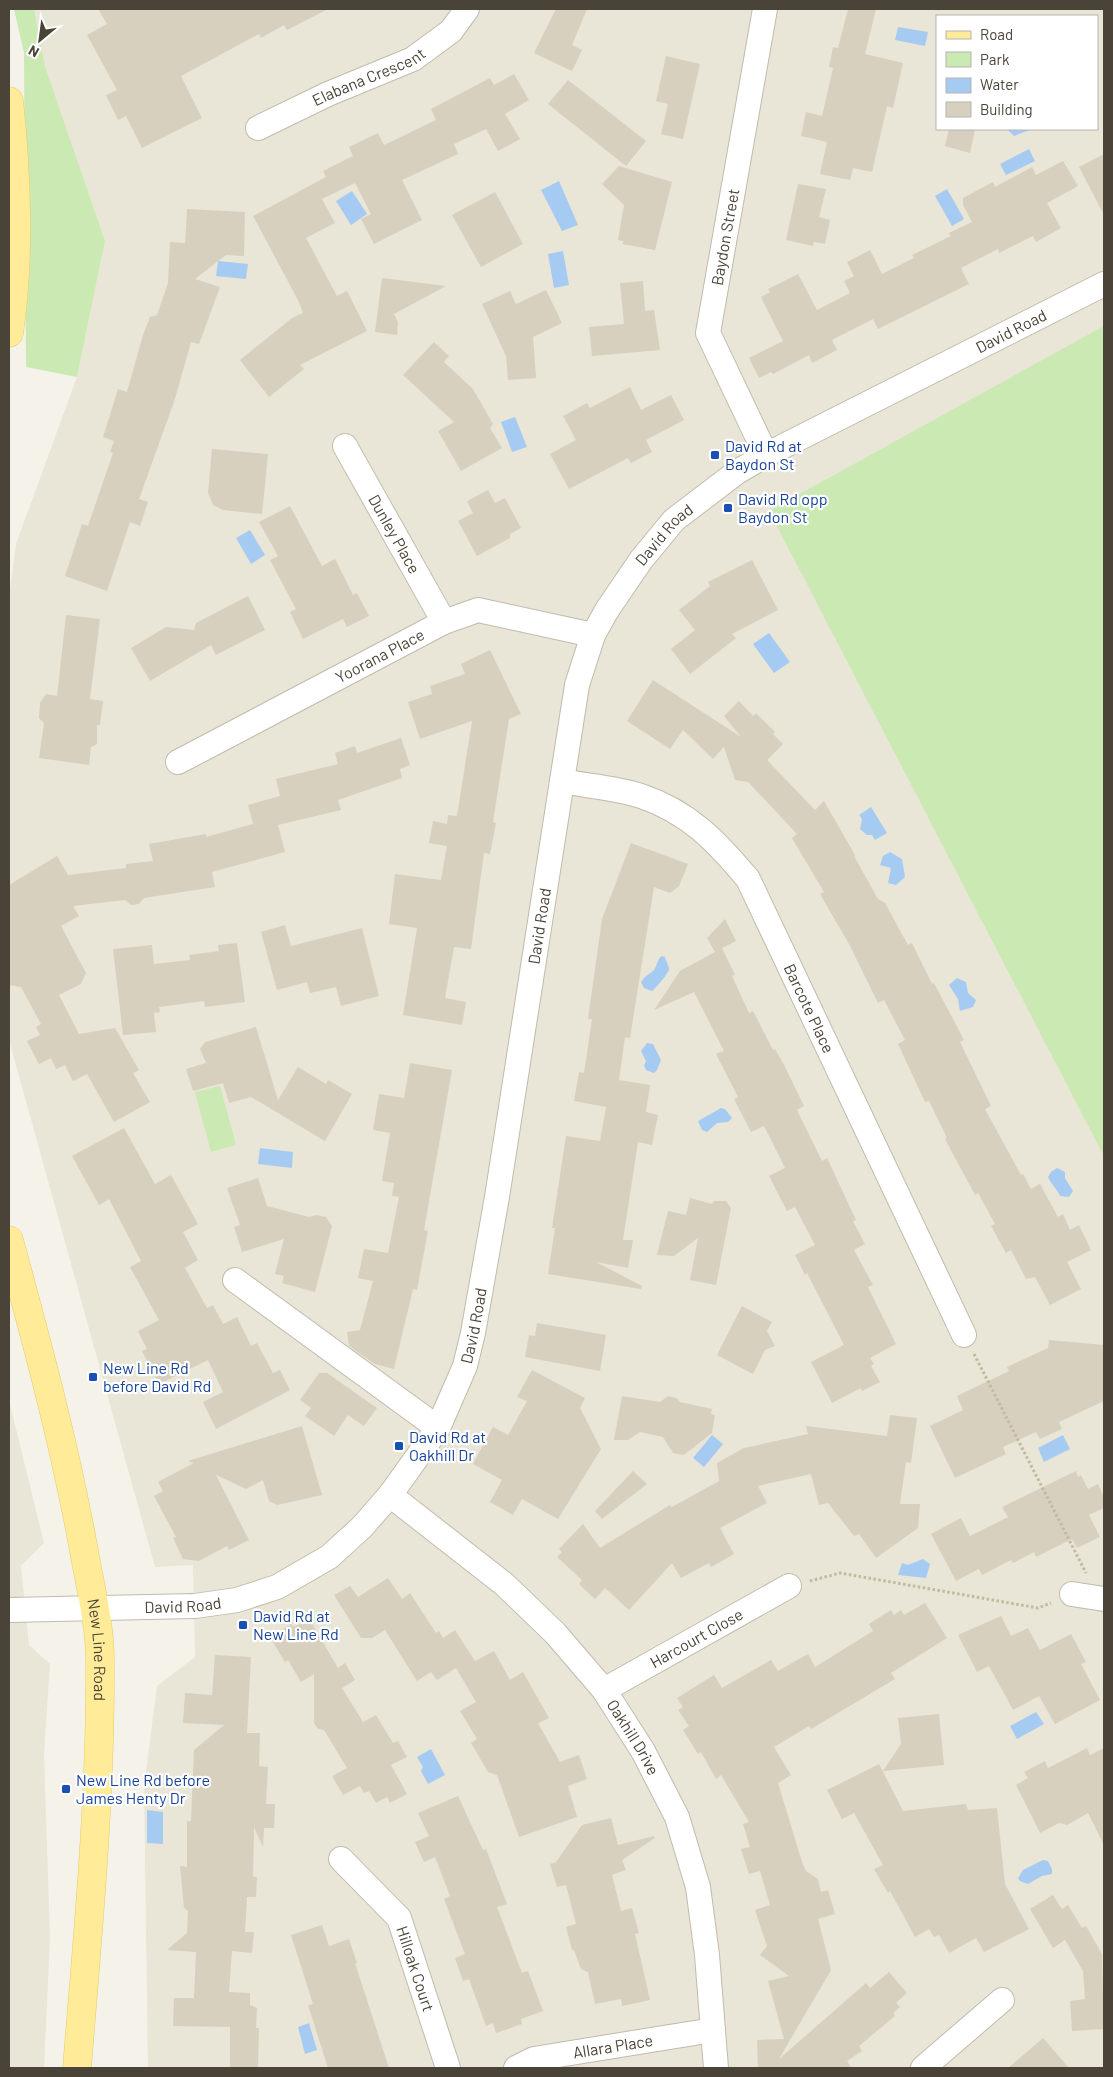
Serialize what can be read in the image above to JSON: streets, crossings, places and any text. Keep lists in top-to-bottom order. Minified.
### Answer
{"streets":{"main road":["New Line Road"],"street":["Elabana Crescent","Baydon Street","David Road","Dunley Place","Yoorana Place","Barcote Place","Harcourt Close","Oakhill Drive","Hilloak Court","Allara Place"]},"crossings":[["Baydon Street","David Road"],["David Road","Yoorana Place"],["David Road","Barcote Place"],["David Road","New Line Road"],["David Road","Oakhill Drive"],["Dunley Place","Yoorana Place"],["Harcourt Close","Oakhill Drive"],["Oakhill Drive","Allara Place"]],"places":{"transit":["David Rd at Baydon St","David Rd opp Baydon St","New Line Rd before David Rd","David Rd at Oakhill Dr","David Rd at New Line Rd","New Line Rd before James Henty Dr"]},"legend":["Road","Park","Water","Building"],"north":"bottom left"}
